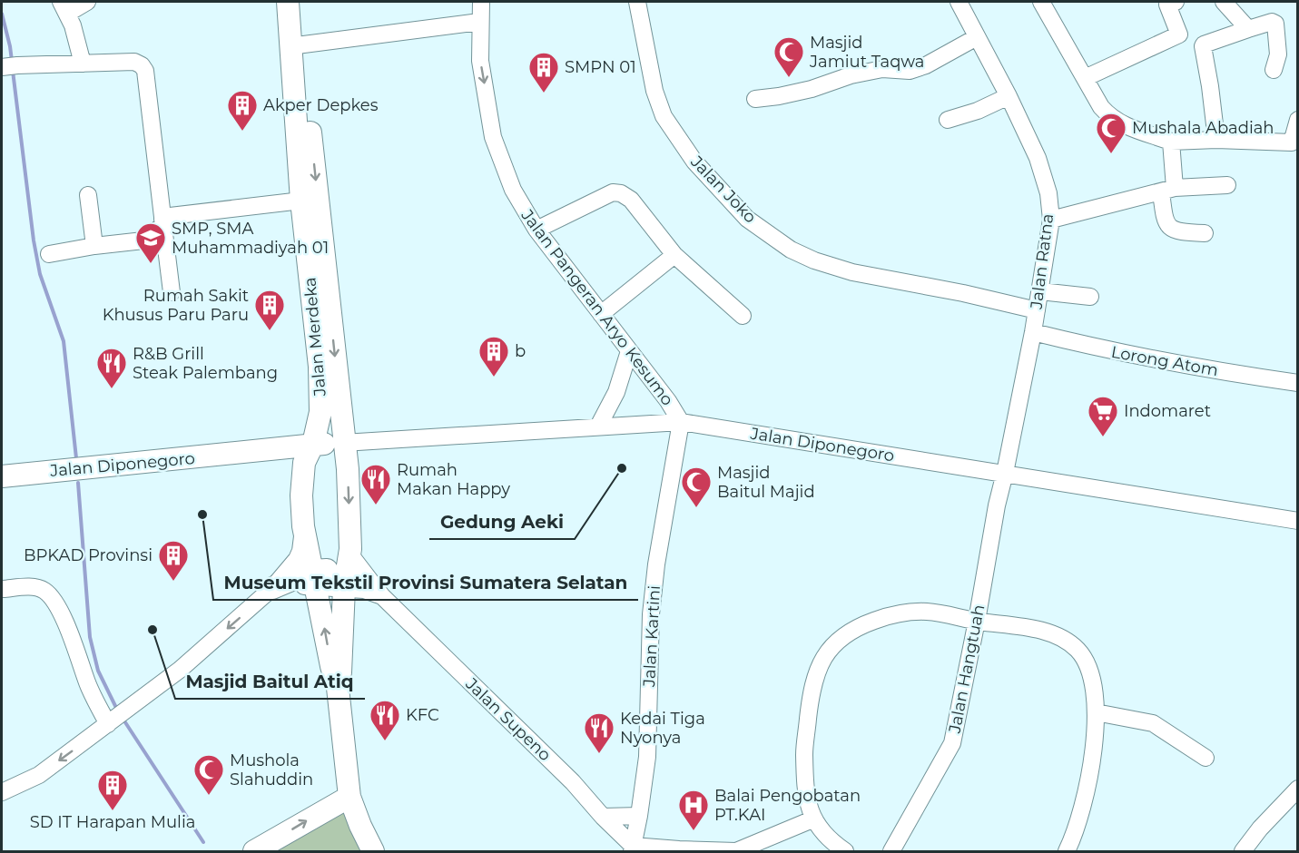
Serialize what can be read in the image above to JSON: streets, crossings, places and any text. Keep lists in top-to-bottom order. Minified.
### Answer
{"streets":{"main road":["Jalan Merdeka","Jalan Diponegoro"],"street":["Jalan Joko","Jalan Ratna","Jalan Pangeran Aryo Kesumo","Lorong Atom","Jalan Kartini","Jalan Hangtuah","Jalan Supeno"]},"crossings":[["Jalan Joko","Jalan Ratna"],["Jalan Ratna","Lorong Atom"],["Jalan Ratna","Jalan Diponegoro"],["Jalan Ratna","Jalan Hangtuah"],["Jalan Pangeran Aryo Kesumo","Jalan Diponegoro"],["Jalan Pangeran Aryo Kesumo","Jalan Kartini"],["Jalan Merdeka","Jalan Diponegoro"],["Jalan Merdeka","Jalan Supeno"],["Jalan Diponegoro","Jalan Kartini"],["Jalan Diponegoro","Jalan Hangtuah"],["Jalan Kartini","Jalan Supeno"]],"one_way":["Jalan Pangeran Aryo Kesumo"],"places":{"mosque":["Masjid Jamiut Taqwa","Mushala Abadiah","Masjid Baitul Majid","Mushola Slahuddin"],"building":["SMPN 01","Akper Depkes","Rumah Sakit Khusus Paru Paru","b","BPKAD Provinsi","SD IT Harapan Mulia"],"school or university":["SMP, SMA Muhammadiyah 01"],"restaurant":["R&B Grill Steak Palembang","Rumah Makan Happy","KFC","Kedai Tiga Nyonya"],"supermarket":["Indomaret"],"other":["Gedung Aeki","Museum Tekstil Provinsi Sumatera Selatan","Masjid Baitul Atiq"],"hospital":["Balai Pengobatan PT.KAI"]}}
